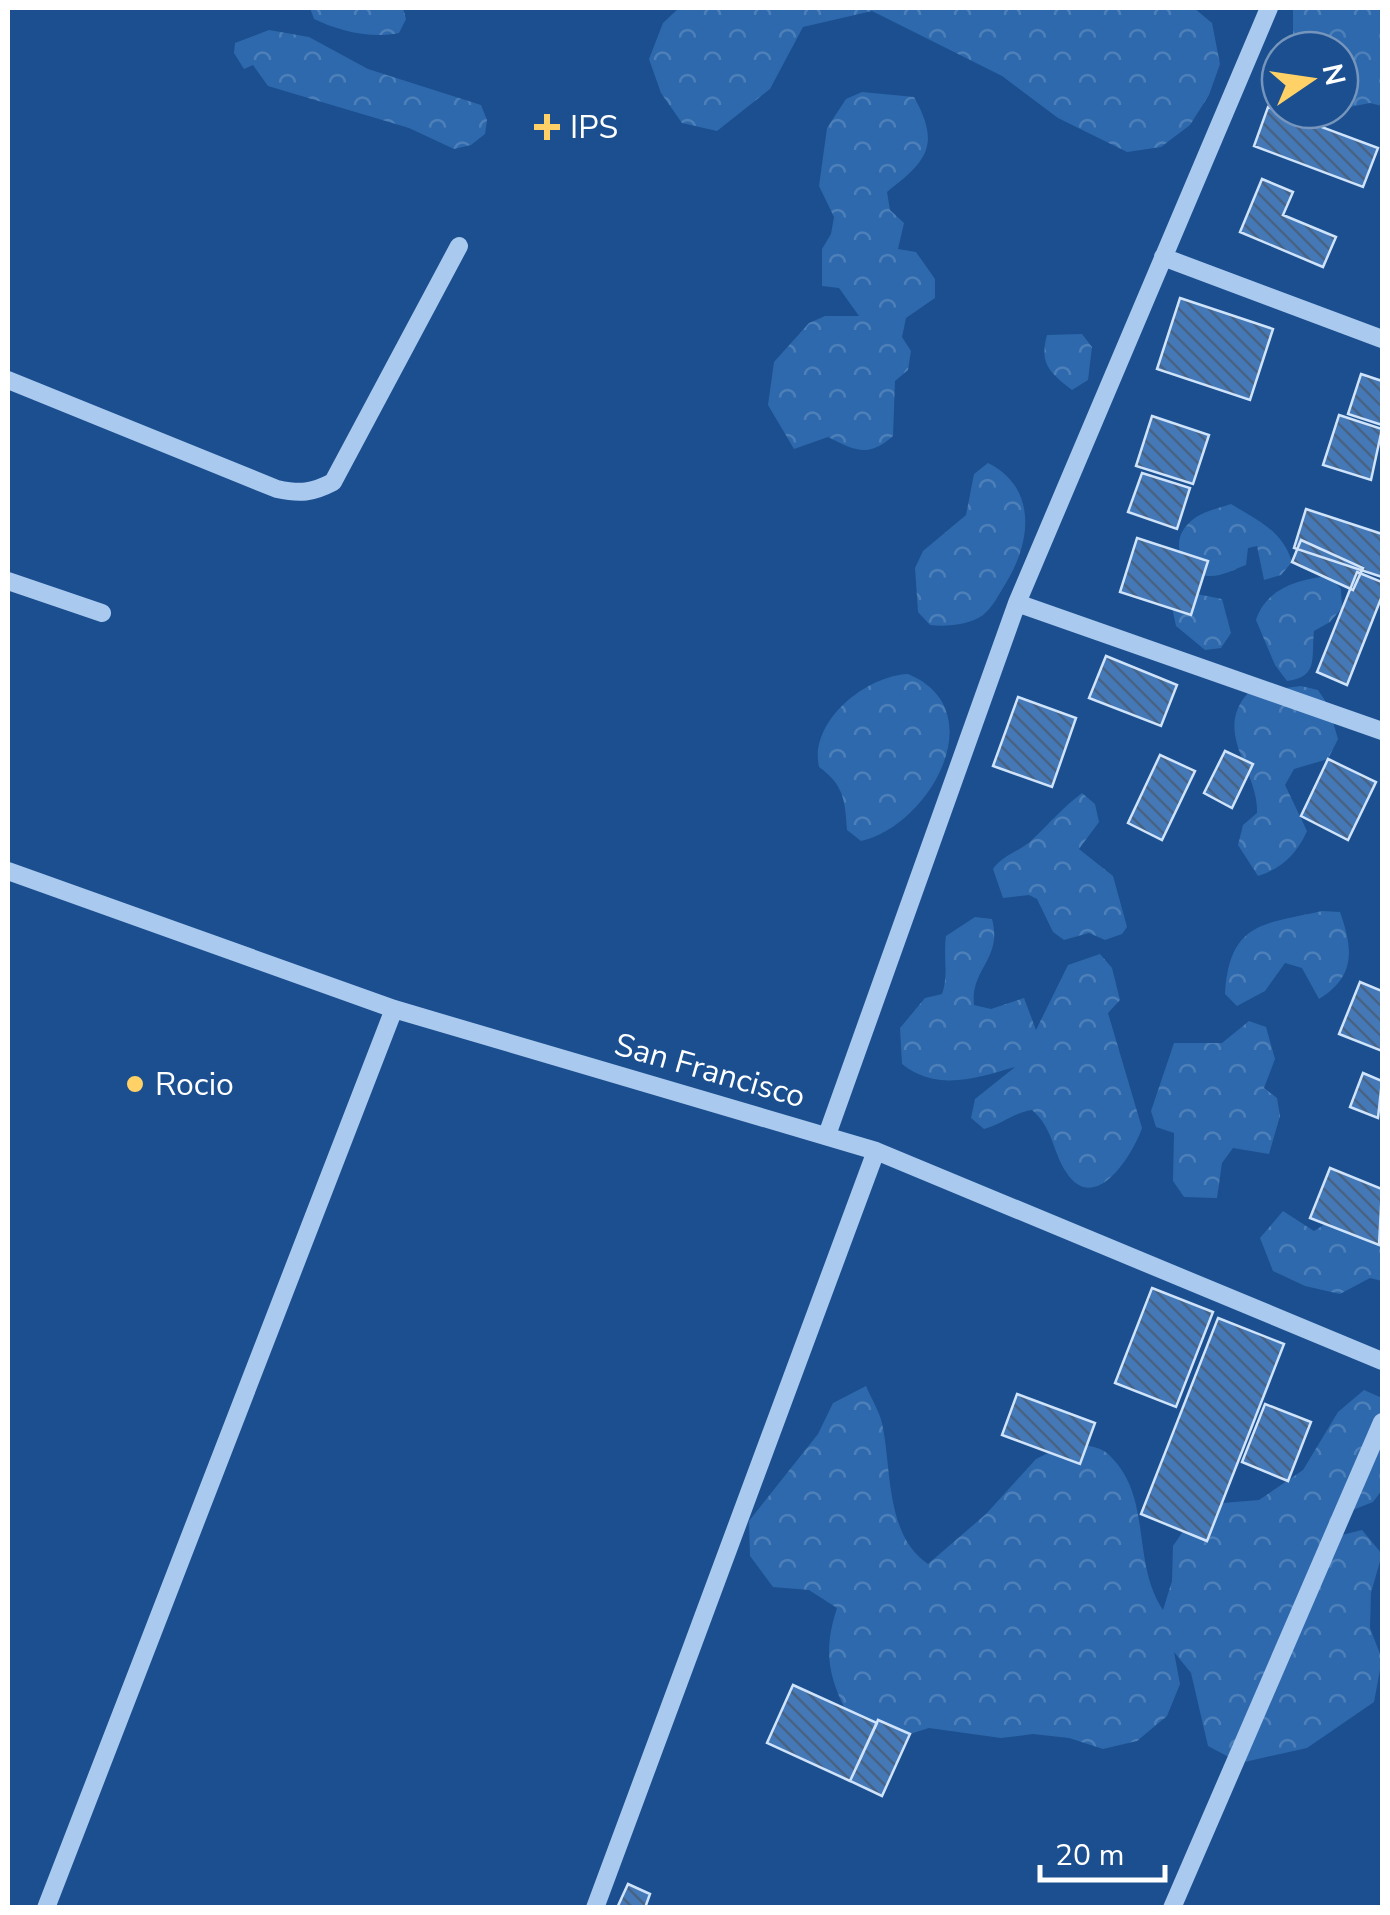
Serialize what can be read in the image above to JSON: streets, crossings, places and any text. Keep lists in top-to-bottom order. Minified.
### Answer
{"streets":{"street":["San Francisco"]},"places":{"health":["IPS"],"other":["Rocio"]},"scale_bar":"20 m","north":"right"}
